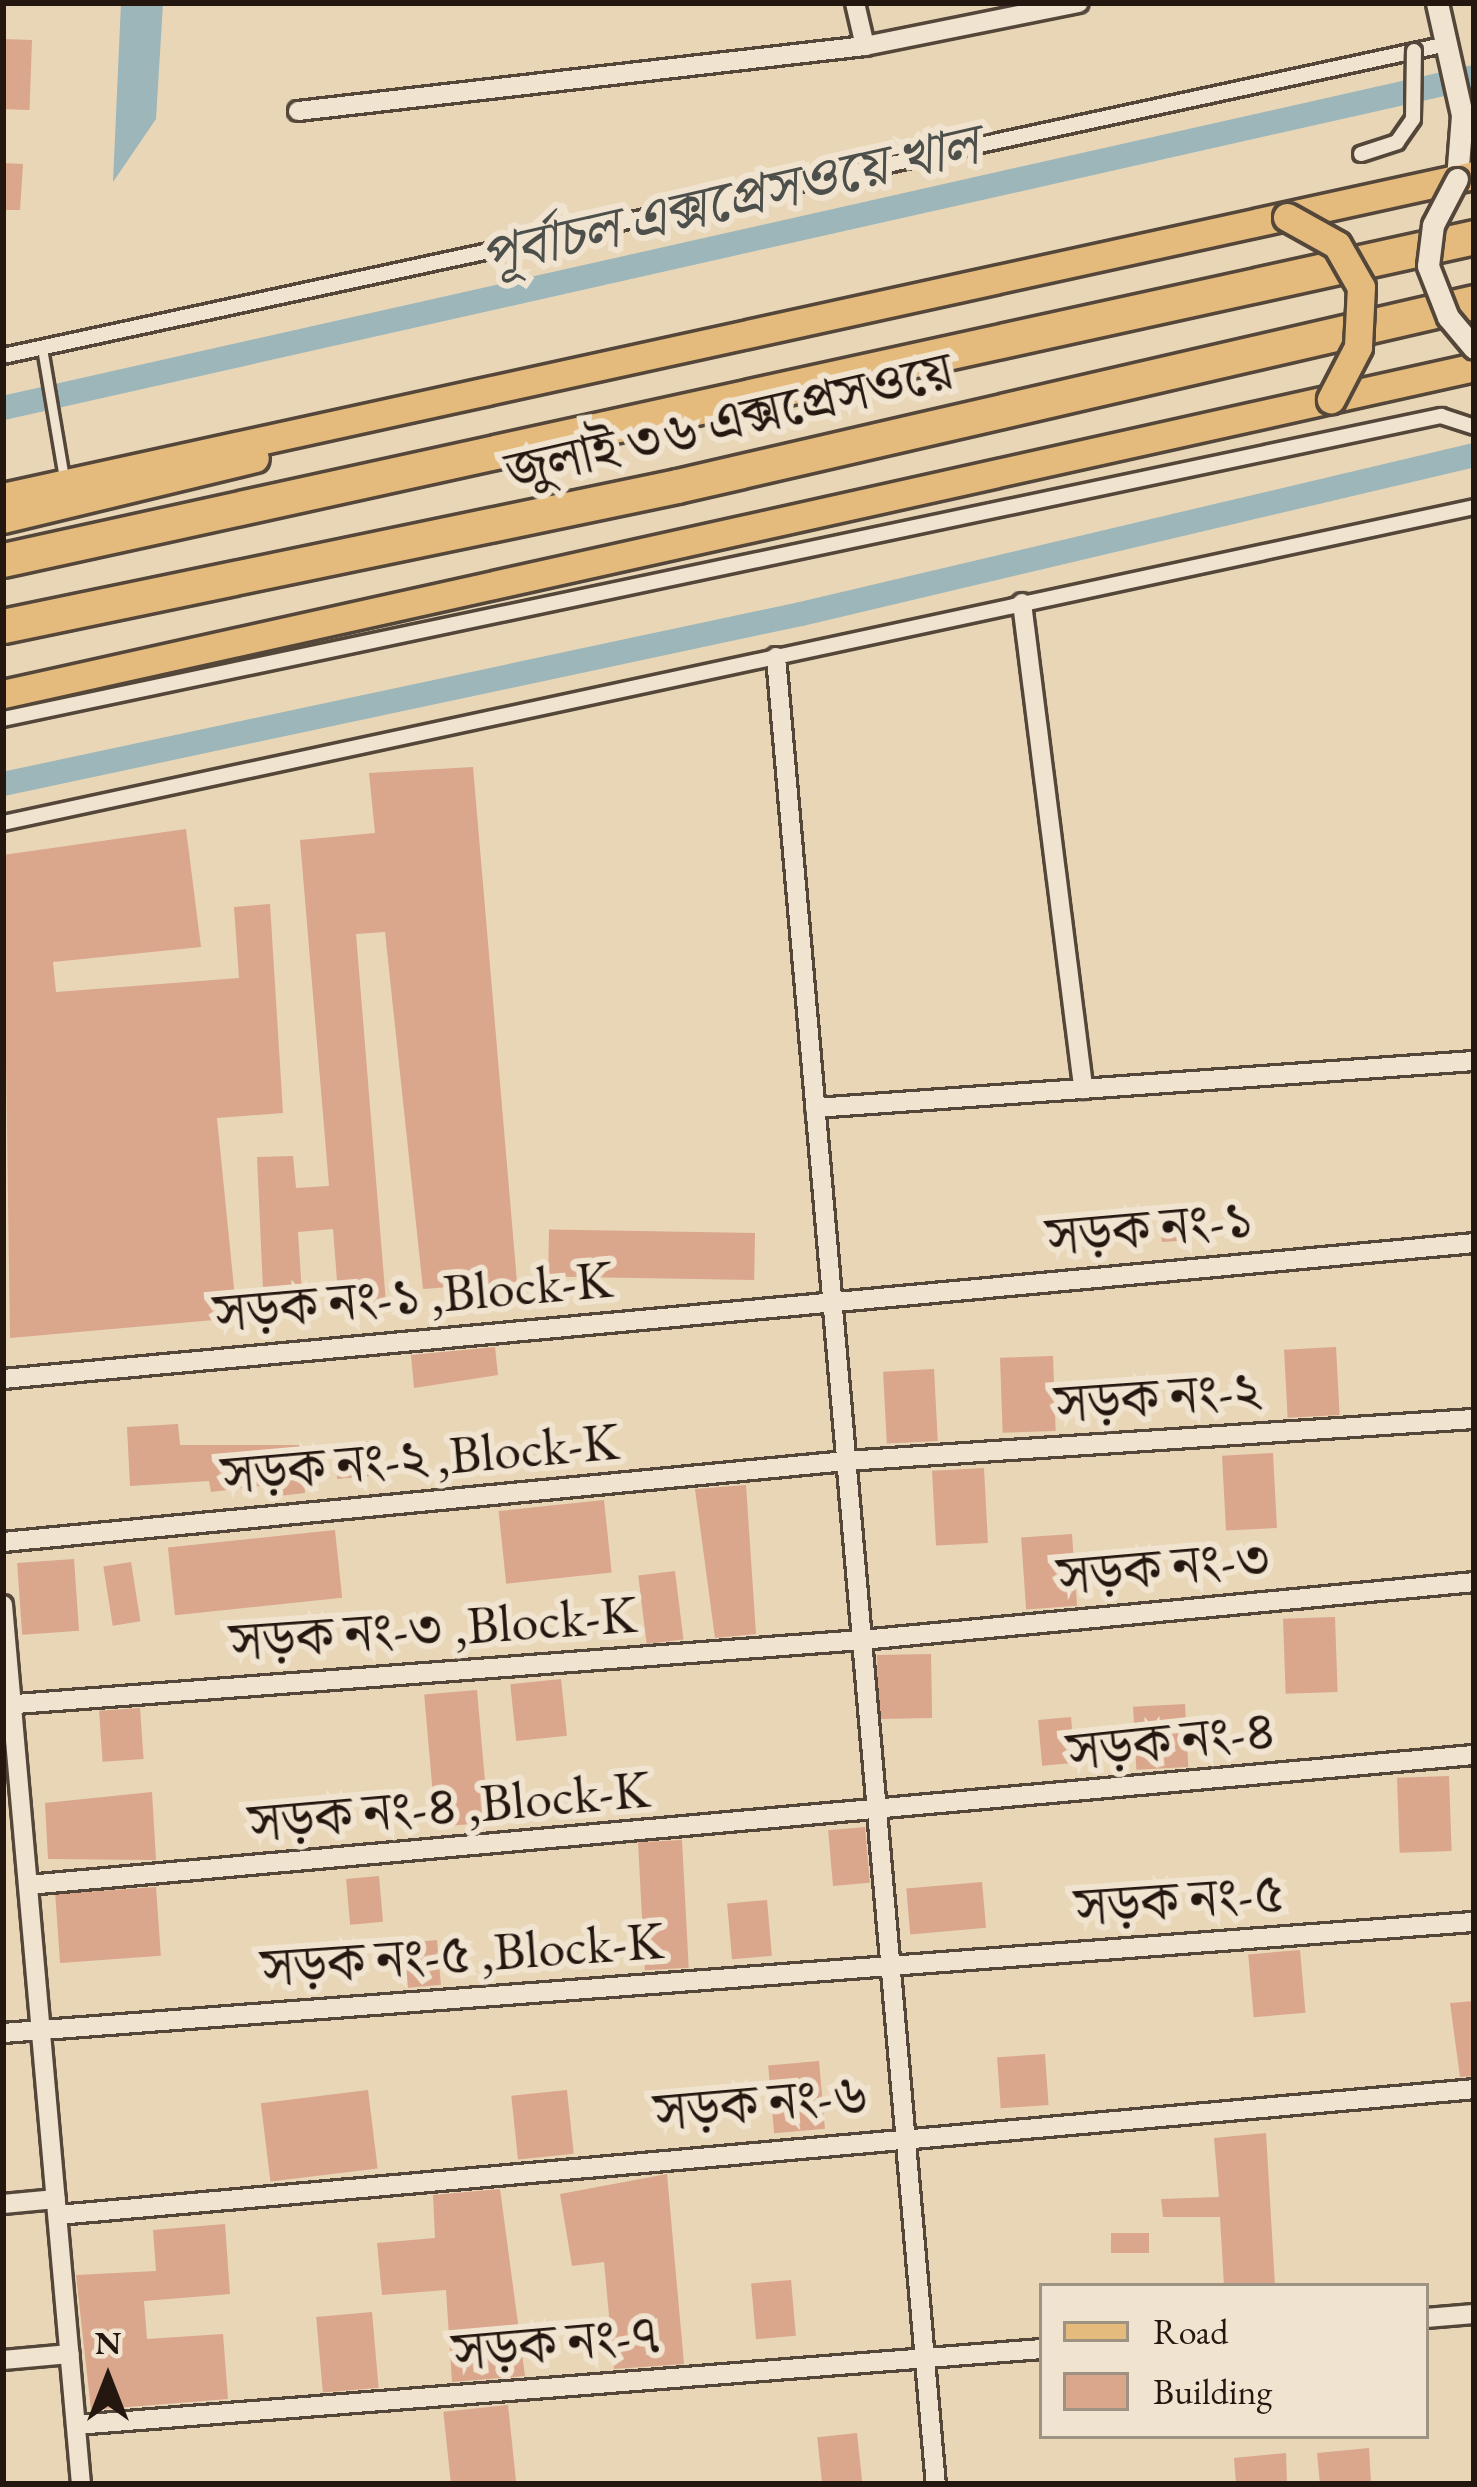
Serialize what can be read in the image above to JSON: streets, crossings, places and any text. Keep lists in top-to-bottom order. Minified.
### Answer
{"streets":{"highway":["জুলাই ৩৬ এক্সপ্রেসওয়ে"],"street":["সড়ক নং-১","সড়ক নং-১ ,Block-K","সড়ক নং-২","সড়ক নং-২ ,Block-K","সড়ক নং-৩","সড়ক নং-৩ ,Block-K","সড়ক নং-৪","সড়ক নং-৪ ,Block-K","সড়ক নং-৫","সড়ক নং-৫ ,Block-K","সড়ক নং-৬","সড়ক নং-৭"]},"crossings":[["সড়ক নং-১","সড়ক নং-১ ,Block-K"],["সড়ক নং-২","সড়ক নং-২ ,Block-K"],["সড়ক নং-৩","সড়ক নং-৩ ,Block-K"],["সড়ক নং-৪","সড়ক নং-৪ ,Block-K"],["সড়ক নং-৫","সড়ক নং-৫ ,Block-K"]],"water":["পূর্বাচল এক্সপ্রেসওয়ে খাল"],"legend":["Road","Building"],"north":"top"}
